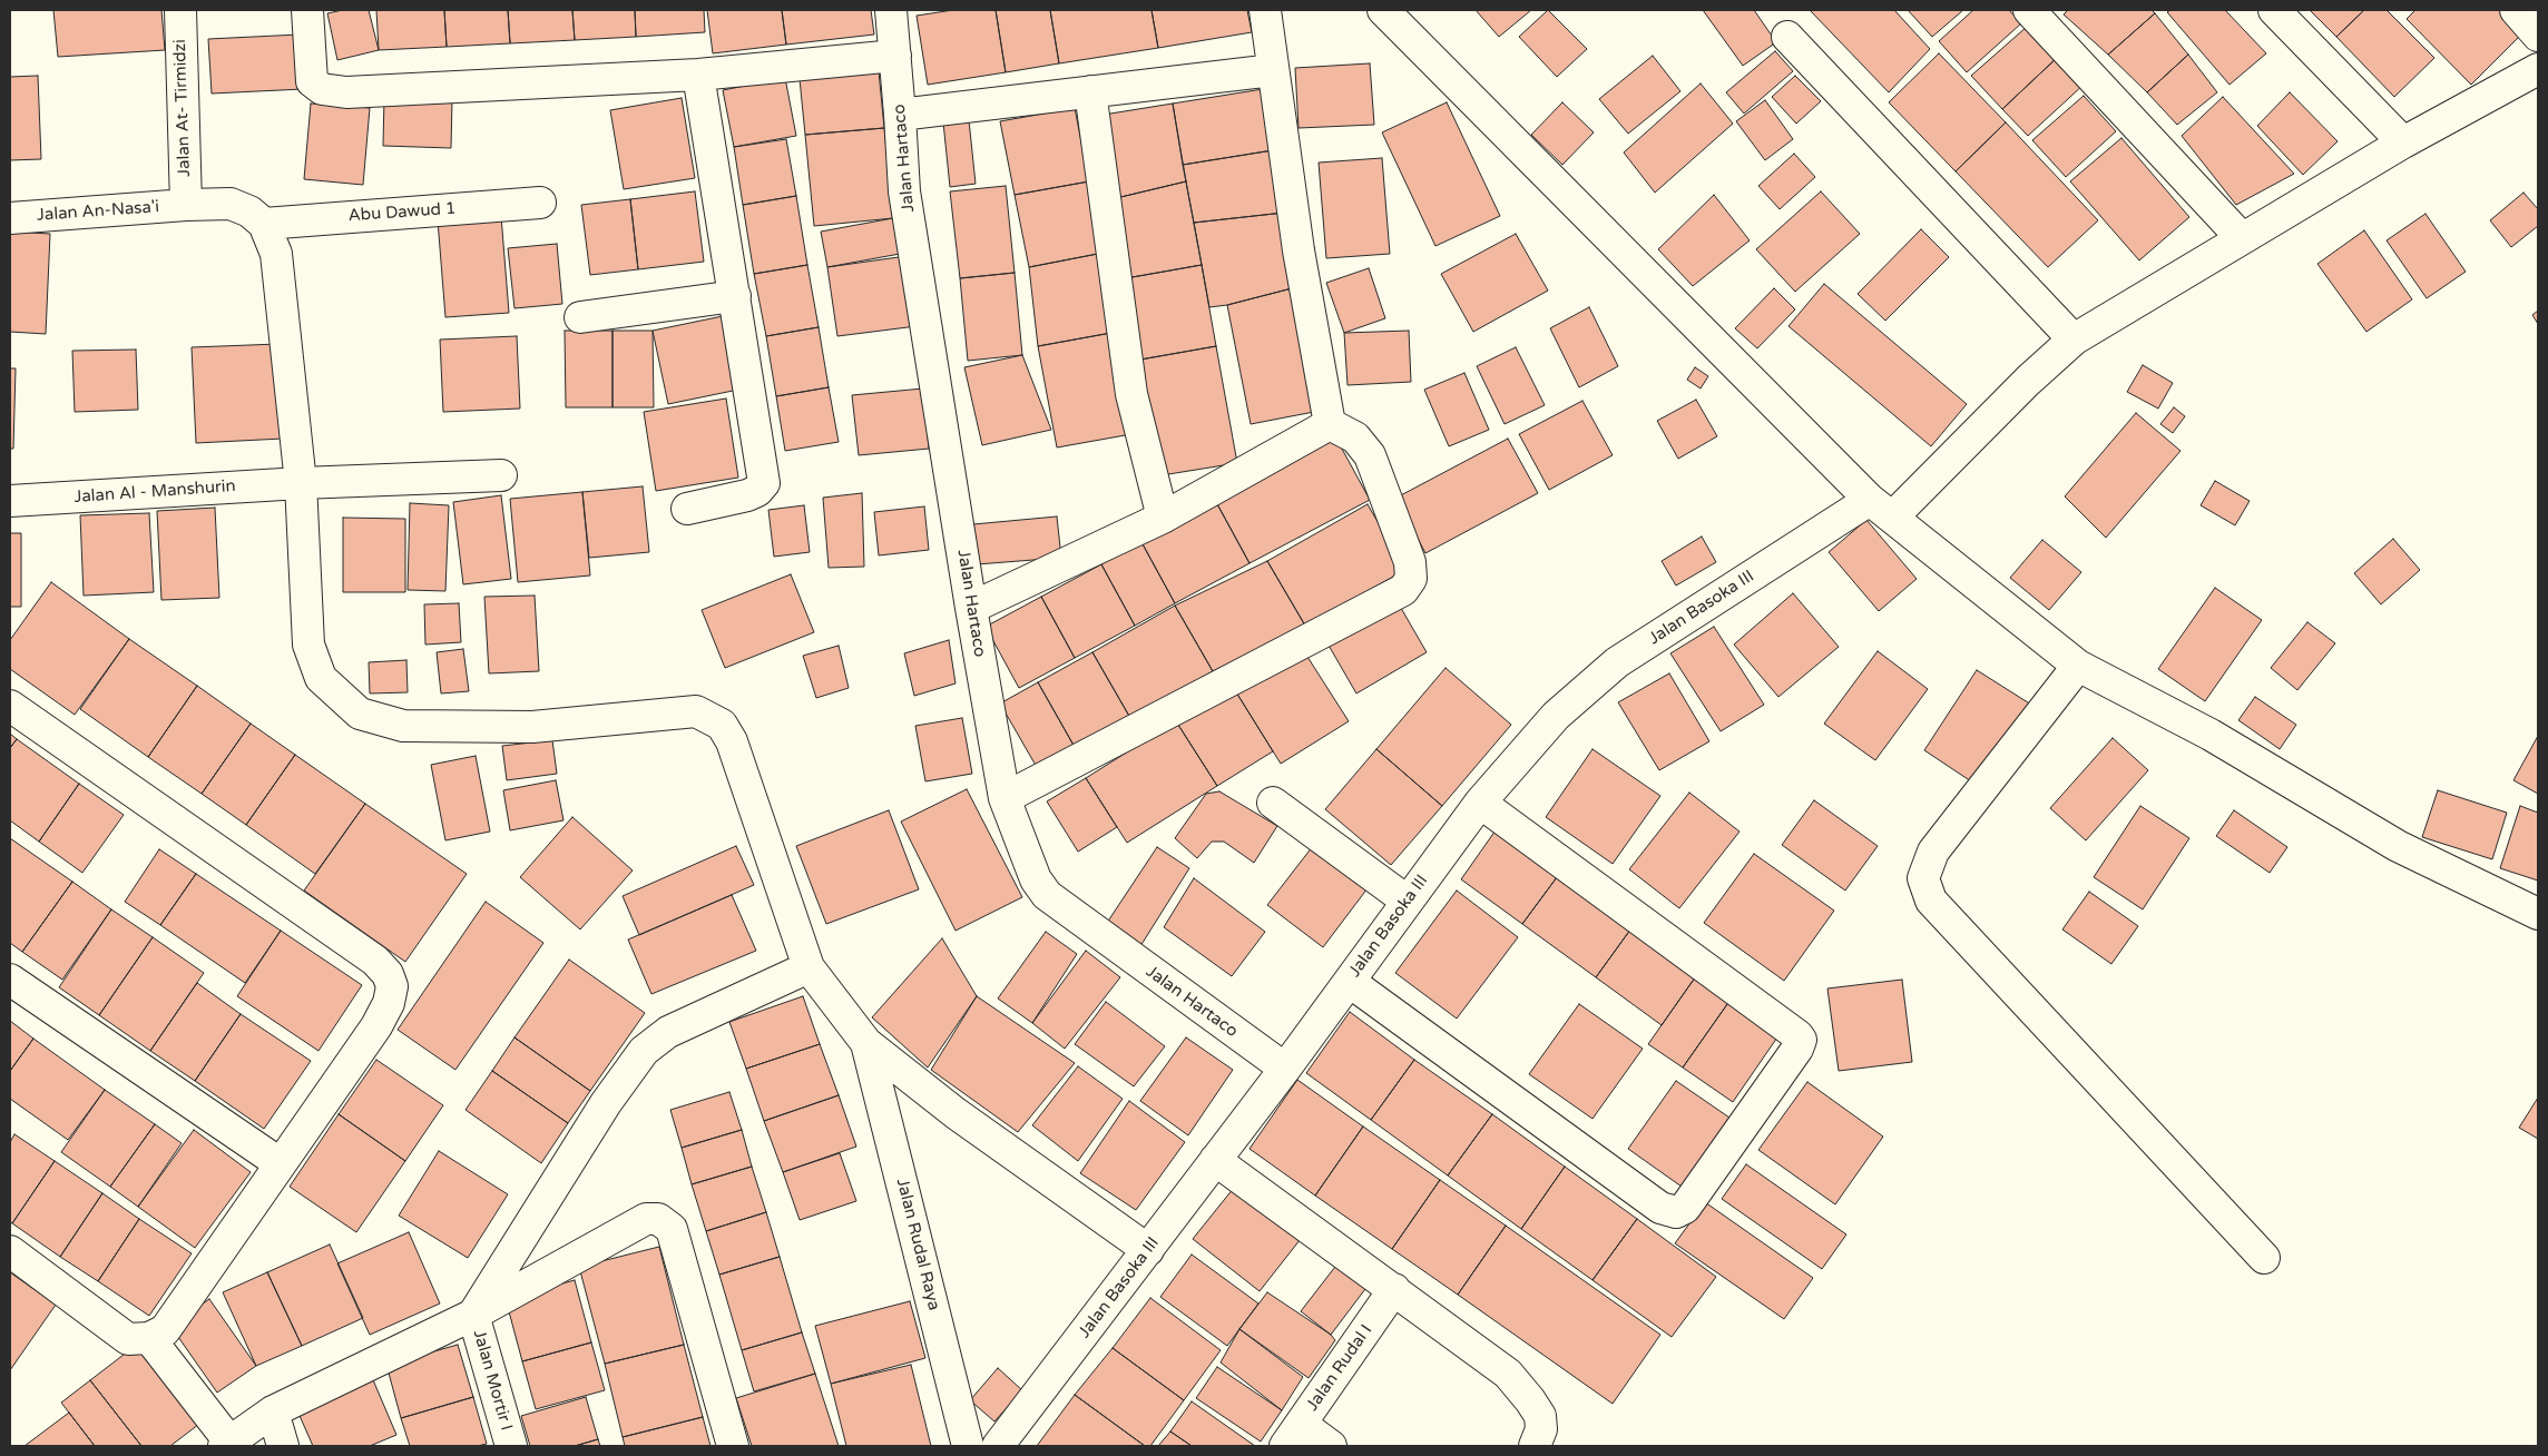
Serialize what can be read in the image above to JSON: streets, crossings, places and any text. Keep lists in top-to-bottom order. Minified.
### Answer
{"streets":{"street":["Jalan At- Tirmidzi","Jalan Hartaco","Jalan An-Nasa'i","Abu Dawud 1","Jalan Al - Manshurin","Jalan Basoka III","Jalan Rudal Raya","Jalan Rudal I","Jalan Mortir I"]},"crossings":[["Jalan At- Tirmidzi","Jalan An-Nasa'i"],["Jalan Hartaco","Jalan Basoka III"],["Jalan An-Nasa'i","Abu Dawud 1"]]}
